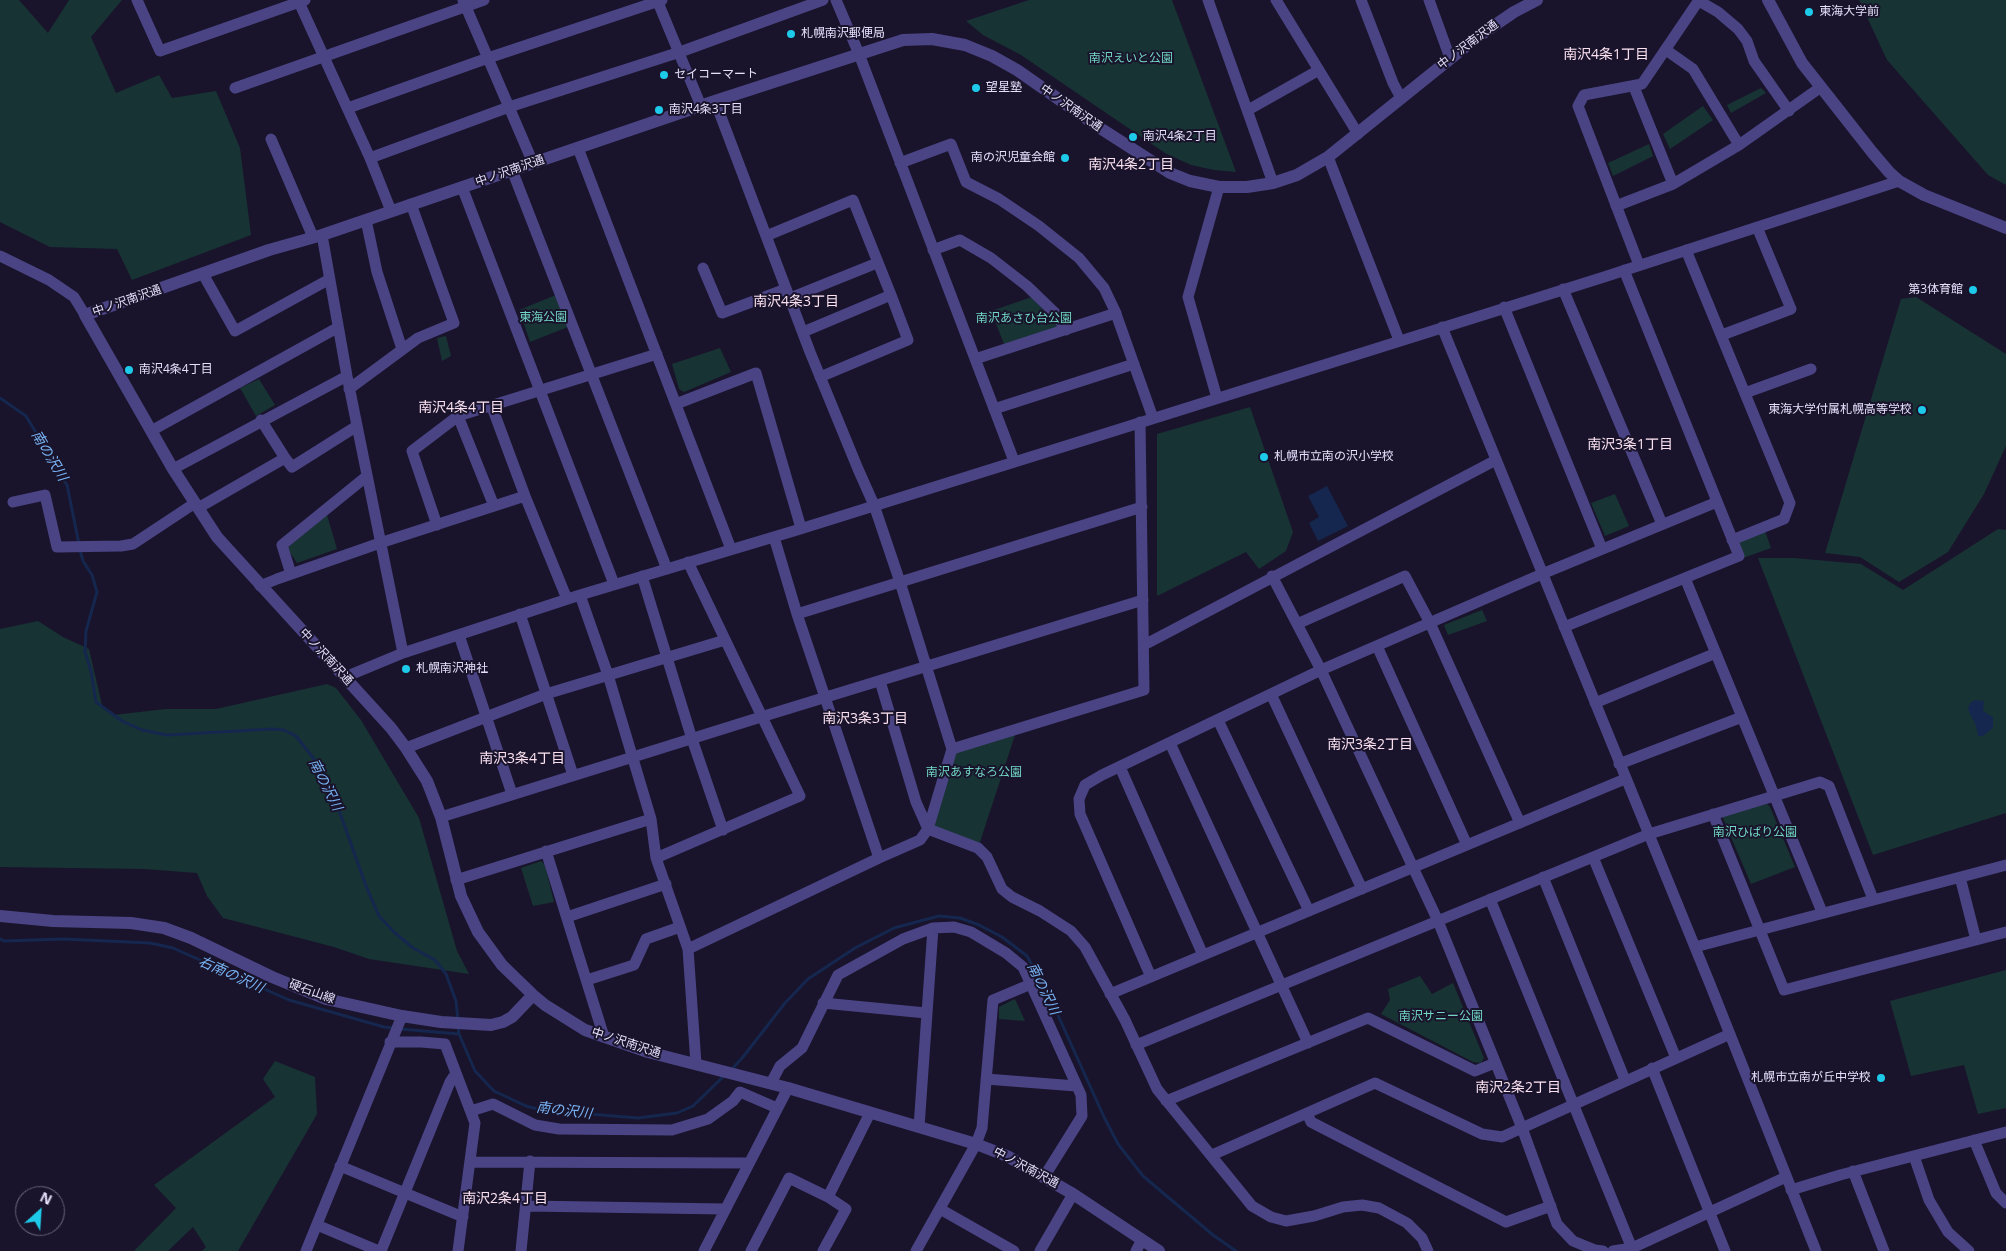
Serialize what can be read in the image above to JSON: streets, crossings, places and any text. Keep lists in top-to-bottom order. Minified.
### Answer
{"streets":{"street":["中ノ沢南沢通","硬石山線"]},"crossings":[["中ノ沢南沢通","硬石山線"]],"districts":["南沢4条1丁目","南沢4条2丁目","南沢4条3丁目","南沢4条4丁目","南沢3条1丁目","南沢3条3丁目","南沢3条2丁目","南沢3条4丁目","南沢2条2丁目","南沢2条4丁目"],"water":["南の沢川","右南の沢川"],"parks":["南沢えいと公園","東海公園","南沢あさひ台公園","南沢あすなろ公園","南沢ひばり公園","南沢サニー公園"],"places":["東海大学前","札幌南沢郵便局","セイコーマート","望星塾","南沢4条3丁目","南沢4条2丁目","南の沢児童会館","第3体育館","南沢4条4丁目","東海大学付属札幌高等学校","札幌市立南の沢小学校","札幌南沢神社","札幌市立南が丘中学校"],"north":"top right"}
